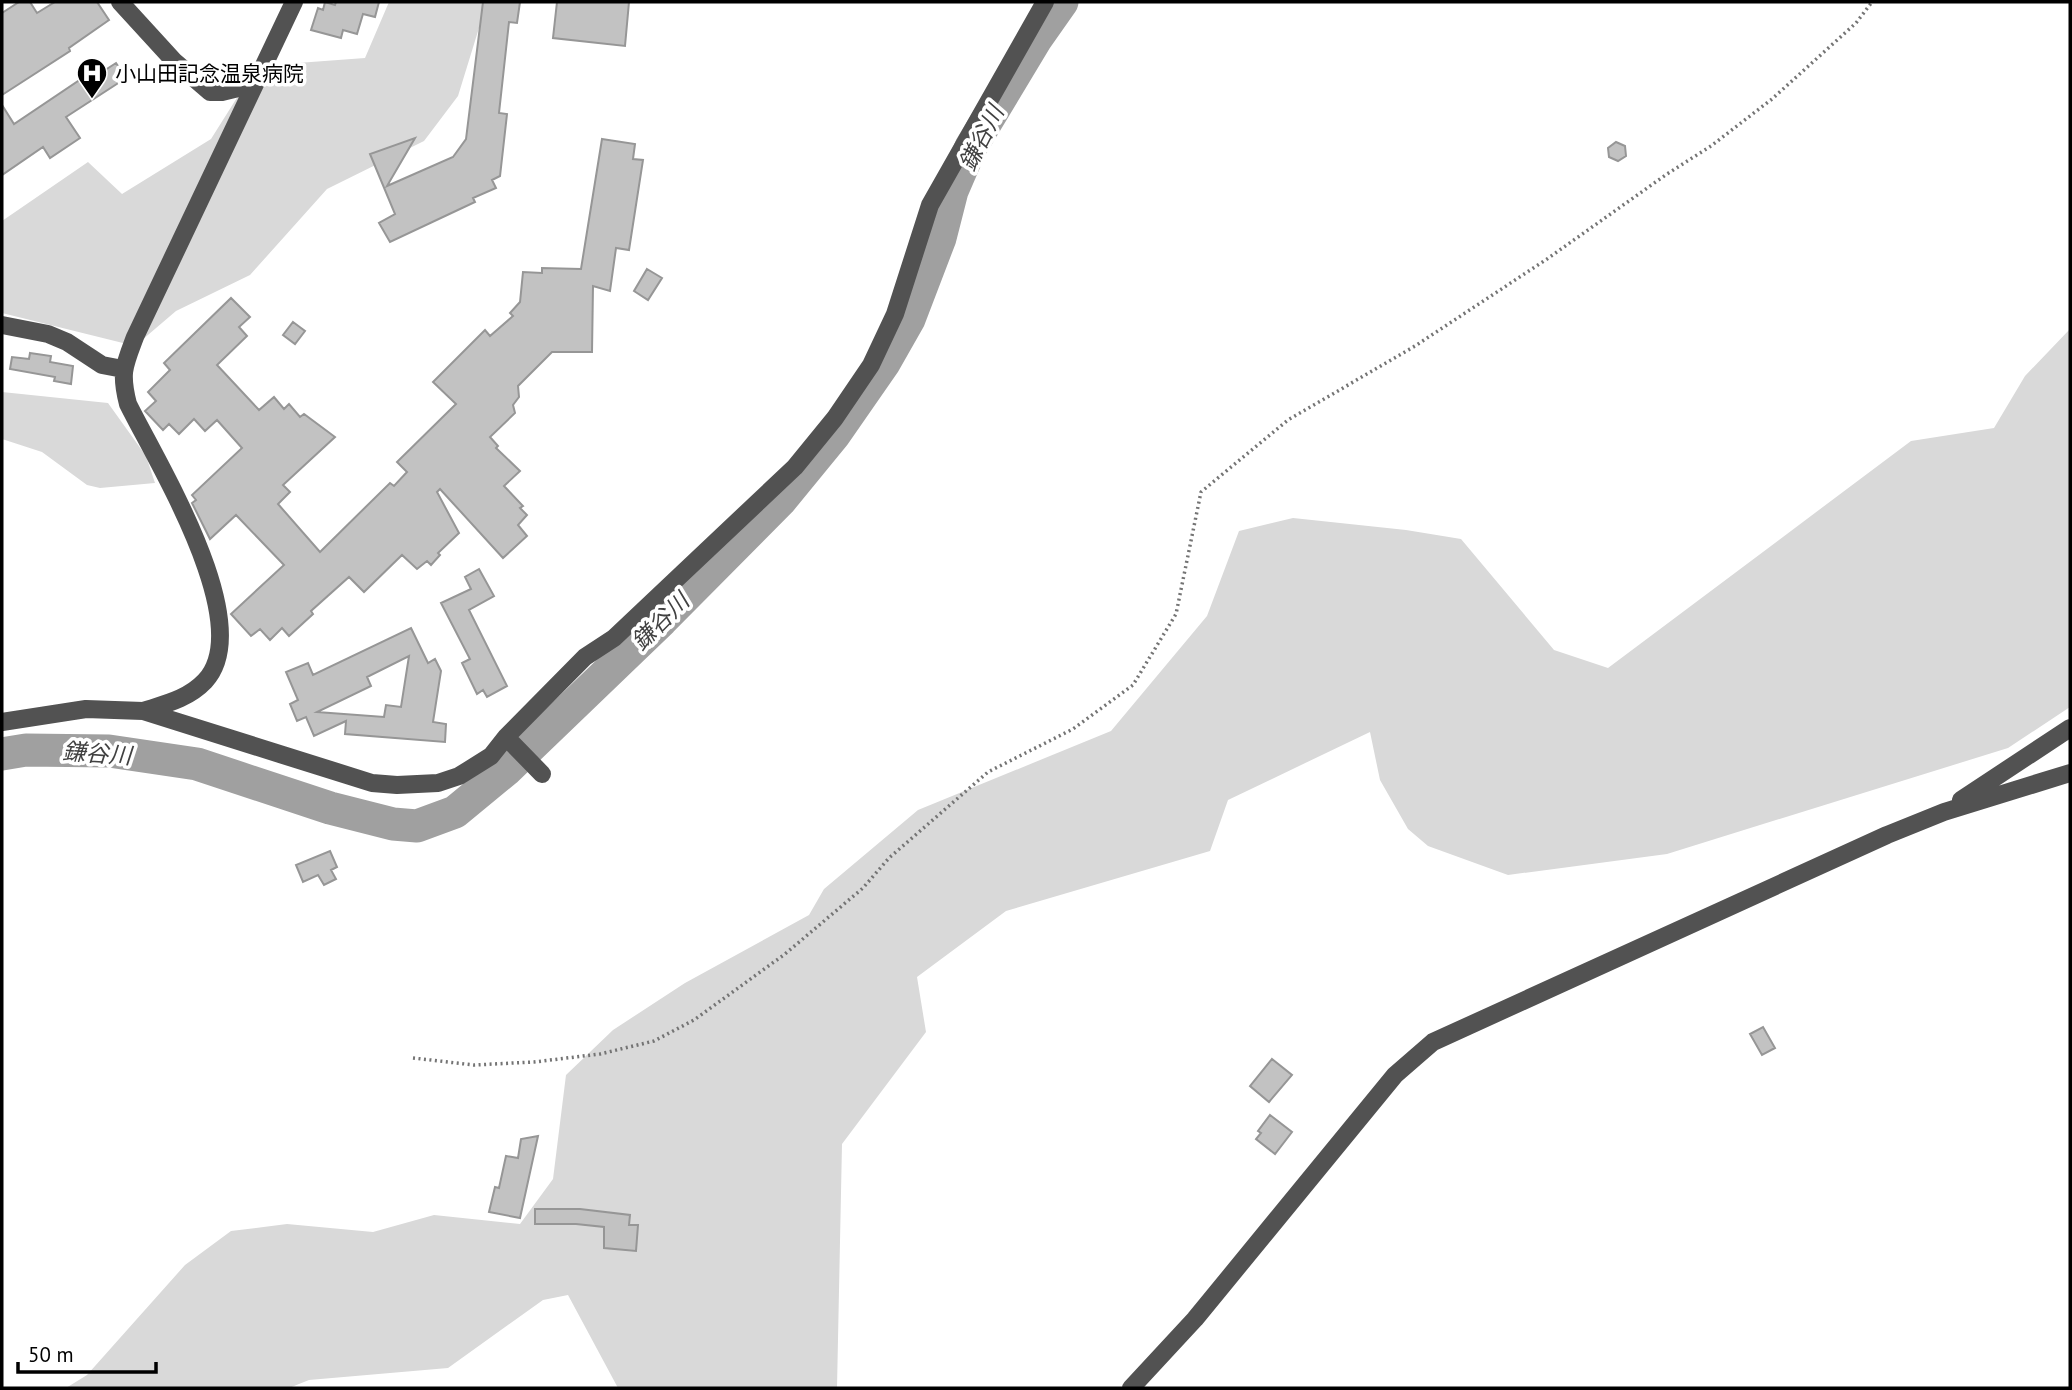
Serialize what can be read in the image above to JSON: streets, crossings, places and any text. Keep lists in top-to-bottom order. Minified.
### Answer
{"water":["鎌谷川"],"places":{"hospital":["小山田記念温泉病院"]},"scale_bar":"50 m"}
